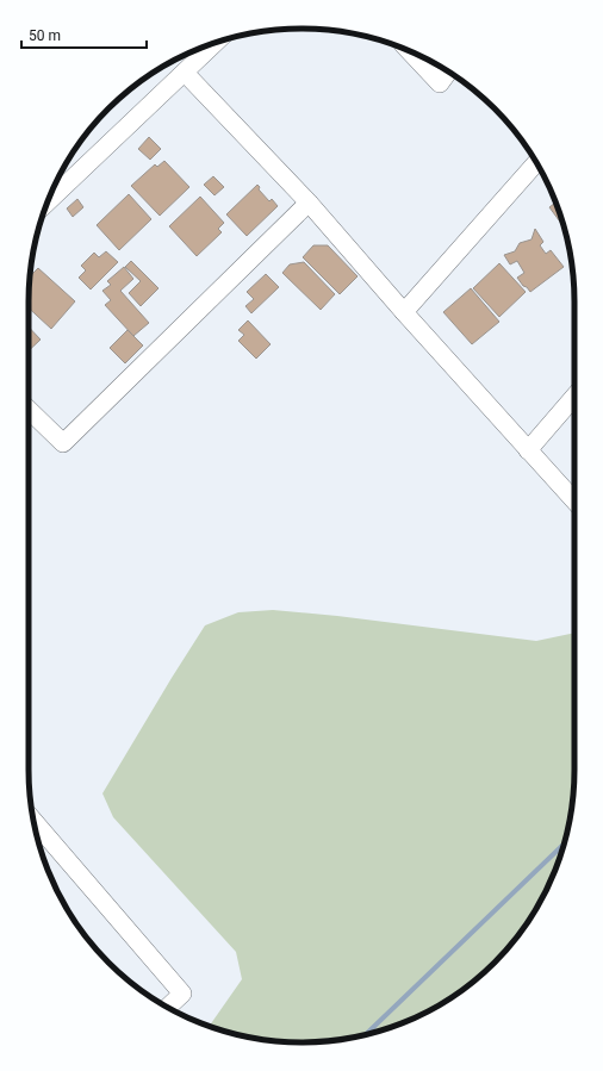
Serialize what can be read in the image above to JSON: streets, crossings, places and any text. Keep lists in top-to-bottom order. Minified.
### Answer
{"scale_bar":"50 m"}
